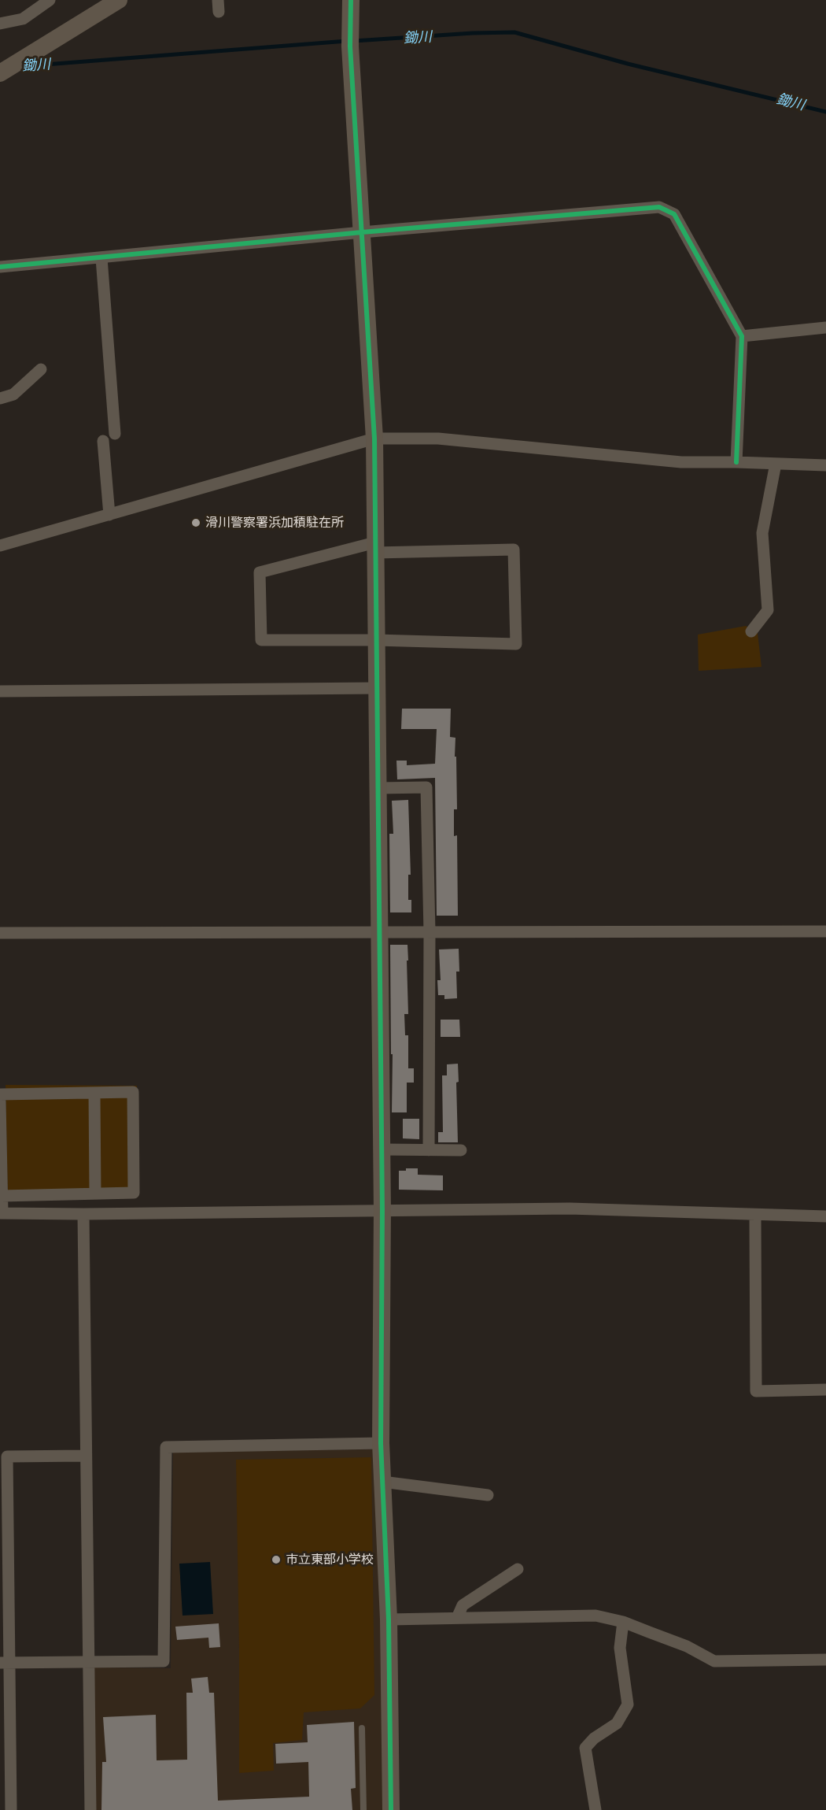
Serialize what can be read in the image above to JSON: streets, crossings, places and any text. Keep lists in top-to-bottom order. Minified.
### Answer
{"water":["鋤川"],"places":["滑川警察署浜加積駐在所","市立東部小学校"]}
